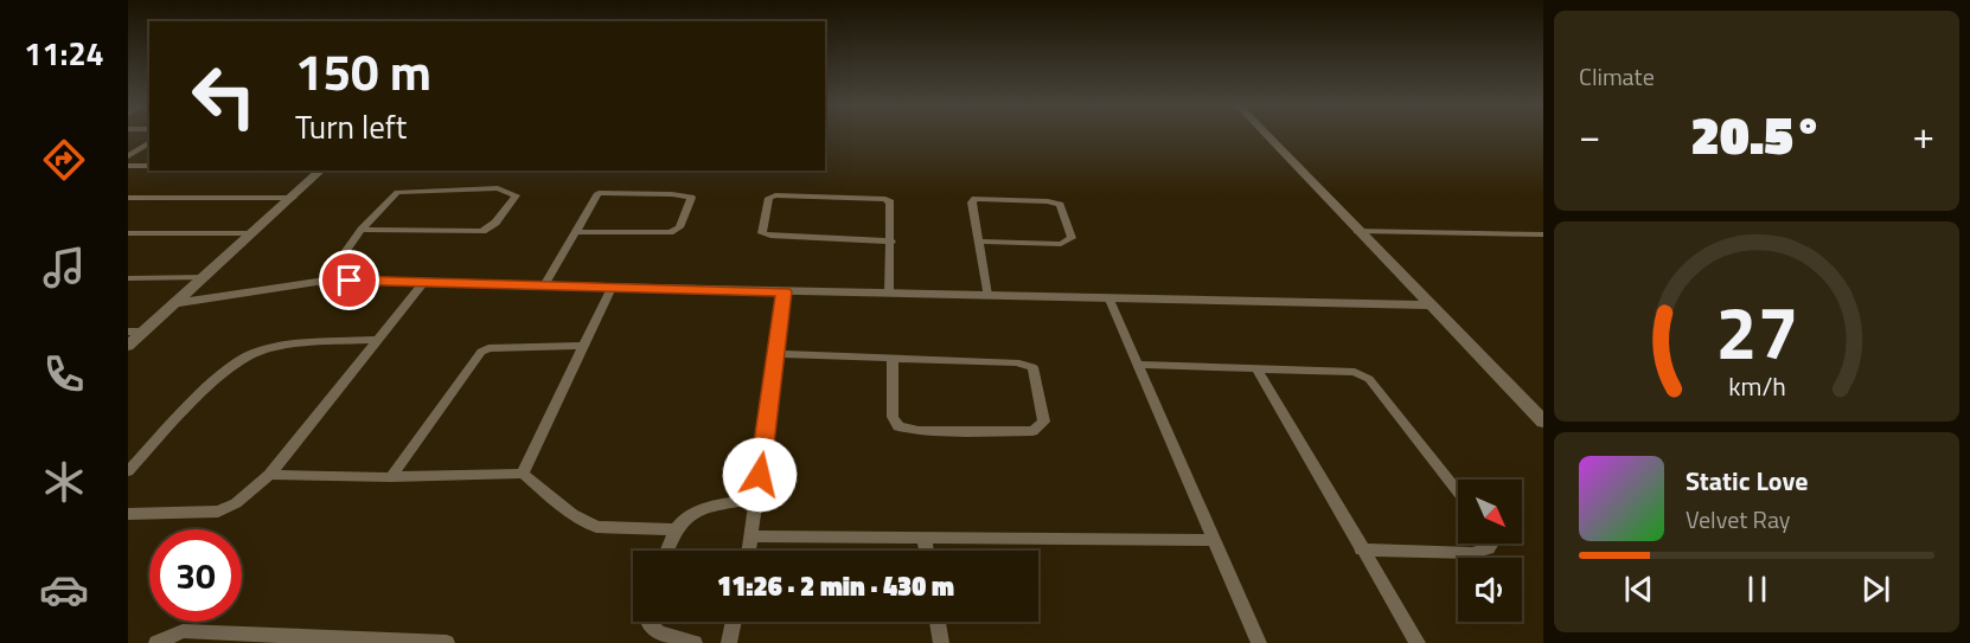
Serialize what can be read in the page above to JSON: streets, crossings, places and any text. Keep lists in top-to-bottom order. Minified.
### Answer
{"north":"bottom right","page":{"tabs":"11:24","tile":"Climate","turn":["150 m","Turn left"],"heat":["−","20.5°","+"],"song":["Static Love","Velvet Ray"],"limit":"30","trip":"11:26 · 2 min · 430 m","gauge":["27","km/h"]}}
